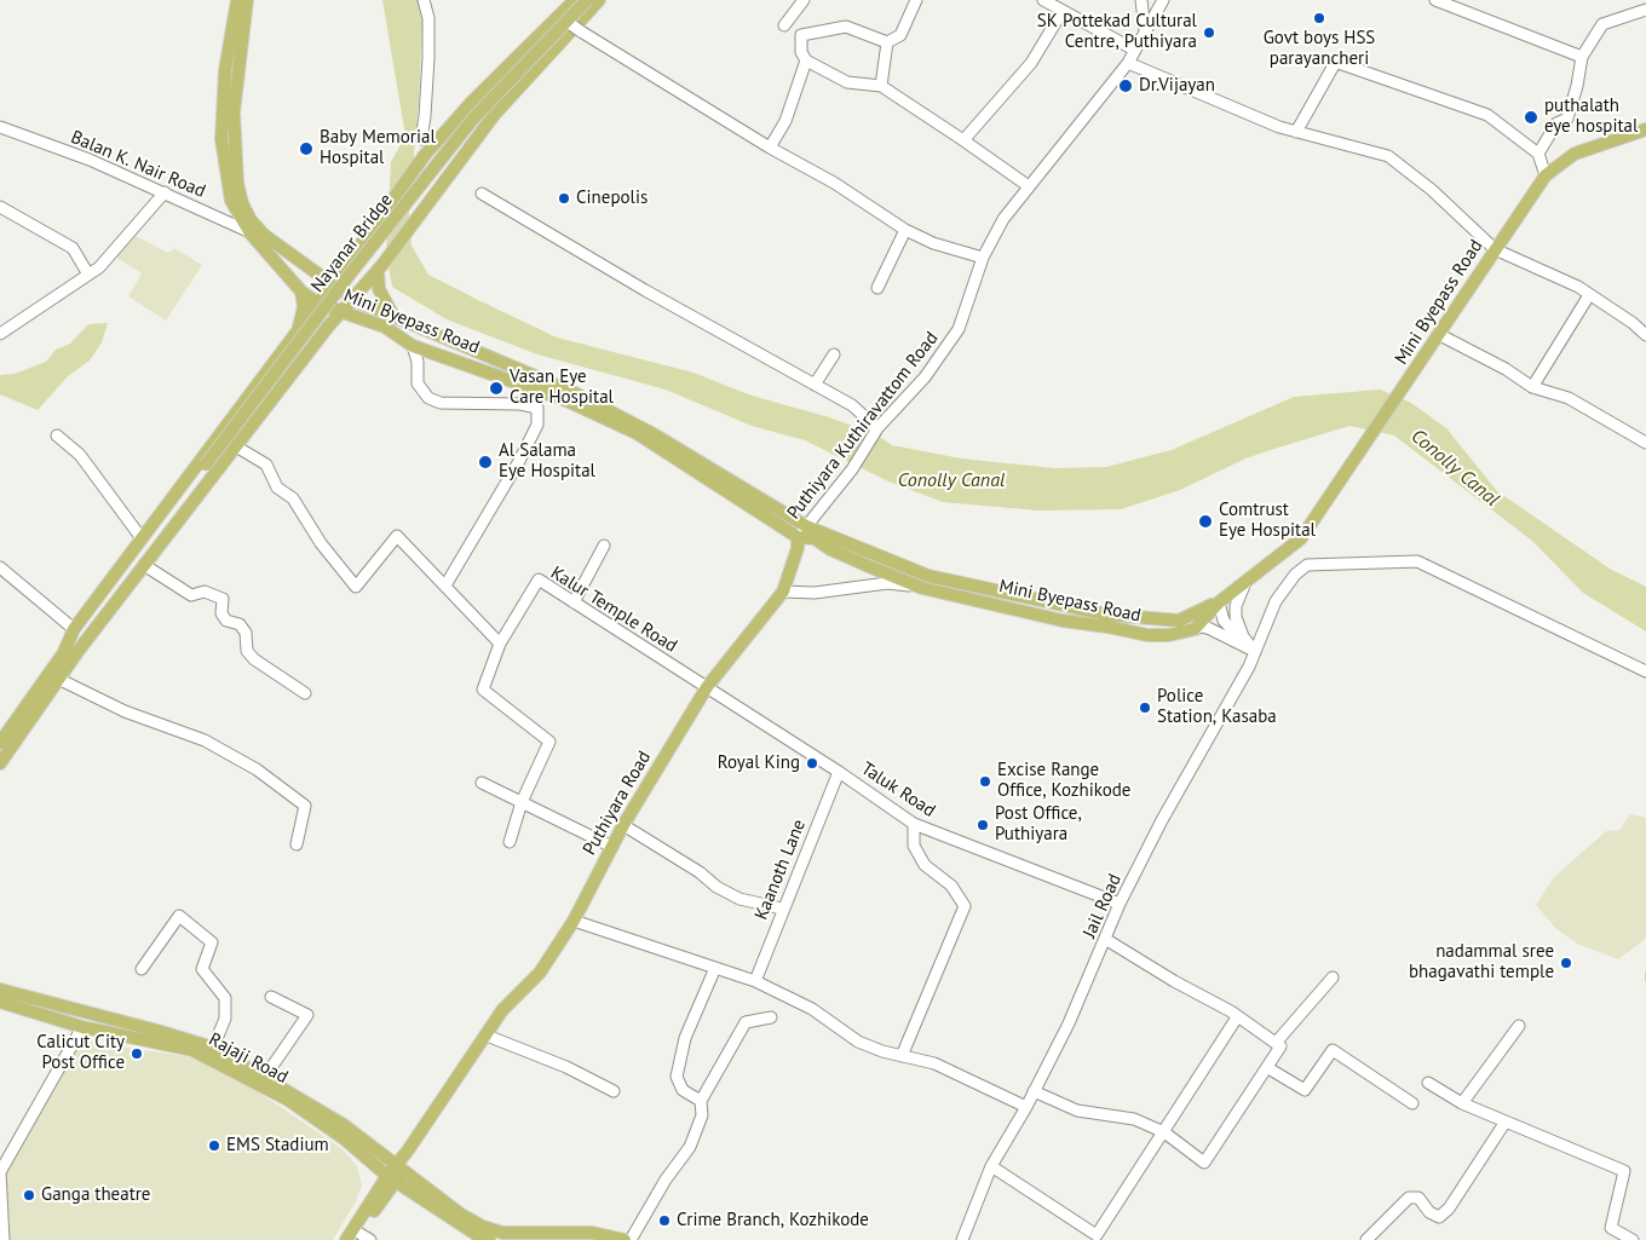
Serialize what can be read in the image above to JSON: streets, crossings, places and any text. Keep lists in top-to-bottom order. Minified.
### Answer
{"streets":{"main road":["Nayanar Bridge","Mini Byepass Road","Puthiyara Road","Rajaji Road"],"street":["Balan K. Nair Road","Puthiyara Kuthiravattom Road","Kalur Temple Road","Taluk Road","Kaanoth Lane","Jail Road"]},"crossings":[["Balan K. Nair Road","Mini Byepass Road"],["Mini Byepass Road","Puthiyara Kuthiravattom Road"],["Mini Byepass Road","Puthiyara Road"],["Puthiyara Kuthiravattom Road","Puthiyara Road"],["Kalur Temple Road","Taluk Road"],["Kalur Temple Road","Puthiyara Road"],["Taluk Road","Puthiyara Road"],["Taluk Road","Kaanoth Lane"],["Taluk Road","Jail Road"],["Puthiyara Road","Rajaji Road"]],"water":["Conolly Canal"],"places":["Govt boys HSS parayancheri","SK Pottekad Cultural Centre, Puthiyara","Dr.Vijayan","puthalath eye hospital","Baby Memorial Hospital","Cinepolis","Vasan Eye Care Hospital","Al Salama Eye Hospital","Comtrust Eye Hospital","Police Station, Kasaba","Royal King","Excise Range Office, Kozhikode","Post Office, Puthiyara","nadammal sree bhagavathi temple","Calicut City Post Office","EMS Stadium","Ganga theatre","Crime Branch, Kozhikode"]}
